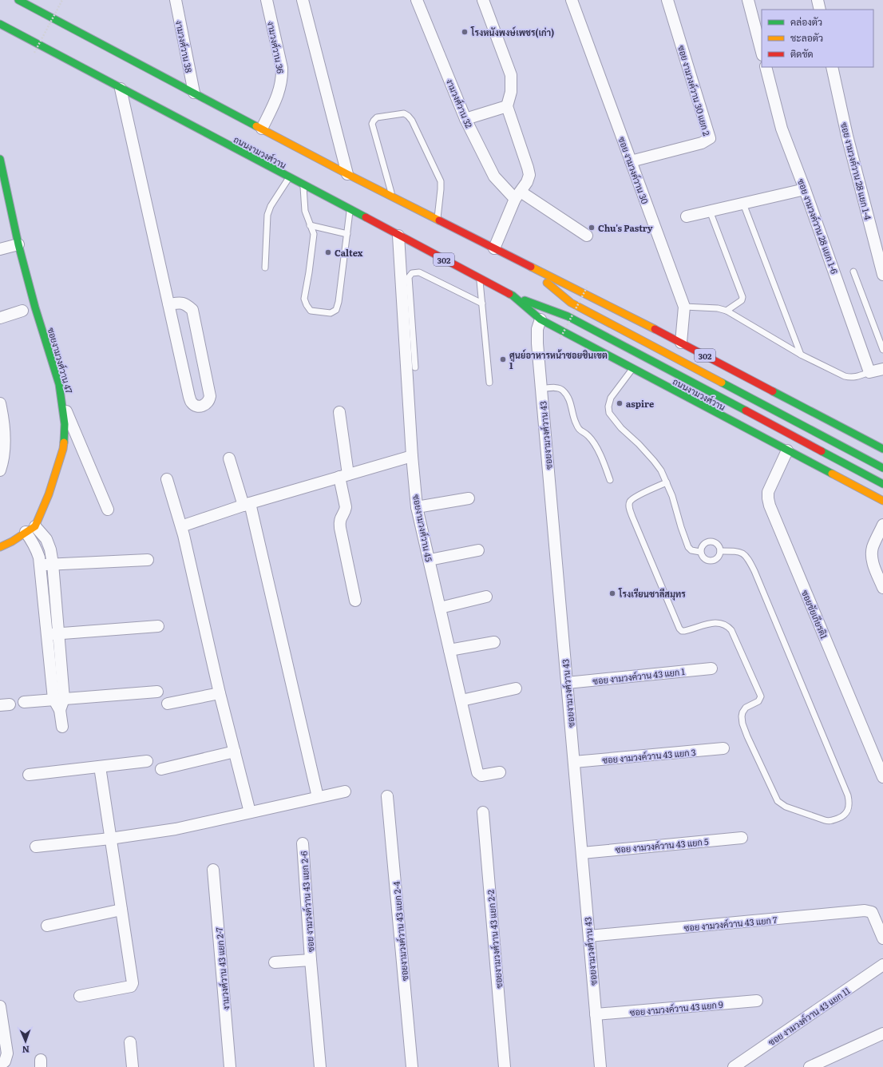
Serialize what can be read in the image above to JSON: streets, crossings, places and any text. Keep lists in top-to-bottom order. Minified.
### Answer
{"streets":{"main road":["ถนนงามวงศ์วาน","302","ซอยงามวงศ์วาน 47"],"street":["งามวงศ์วาน 38","งามวงศ์วาน 36","ซอย งามวงค์วาน 30 แยก 2","งามวงศ์วาน 32","ซอย งามวงค์วาน 30","ซอย งามวงค์วาน 28 แยก 1-4","ซอย งามวงค์วาน 28 แยก 1-6","ซอยงามวงศ์วาน 43","ซอยงามวงศ์วาน 45","ซอยชัยเกียรติ1","ซอย งามวงค์วาน 43 แยก 1","ซอย งามวงค์วาน 43 แยก 3","ซอย งามวงค์วาน 43 แยก 5","ซอย งามวงค์วาน 43 แยก 2-6","ซอย งามวงค์วาน 43 แยก 7","ซอยงามวงค์วาน 43 แยก 2-4","ซอยงามวงศ์วาน 43 แยก 2-2","งามวงศ์วาน 43 แยก 2-7","ซอย งามวงค์วาน 43 แยก 9","ซอย งามวงค์วาน 43 แยก 11"]},"crossings":[["งามวงศ์วาน 38","302"],["งามวงศ์วาน 36","302"],["ซอย งามวงค์วาน 30 แยก 2","ซอย งามวงค์วาน 30"],["ถนนงามวงศ์วาน","ซอยงามวงศ์วาน 43"],["ถนนงามวงศ์วาน","ซอยงามวงศ์วาน 45"],["ถนนงามวงศ์วาน","ซอยชัยเกียรติ1"],["ซอย งามวงค์วาน 30","302"],["ซอยงามวงศ์วาน 43","ซอย งามวงค์วาน 43 แยก 1"],["ซอยงามวงศ์วาน 43","ซอย งามวงค์วาน 43 แยก 3"],["ซอยงามวงศ์วาน 43","ซอย งามวงค์วาน 43 แยก 5"],["ซอยงามวงศ์วาน 43","ซอย งามวงค์วาน 43 แยก 7"],["ซอยงามวงศ์วาน 43","ซอย งามวงค์วาน 43 แยก 9"]],"places":["โรงหนังพงษ์เพชร(เก่า)","Chu's Pastry","Caltex","ศูนย์อาหารหน้าซอยชินเขต 1","aspire","โรงเรียนชาลีสมุทร"],"legend":["คล่องตัว","ชะลอตัว","ติดขัด"],"north":"bottom"}
